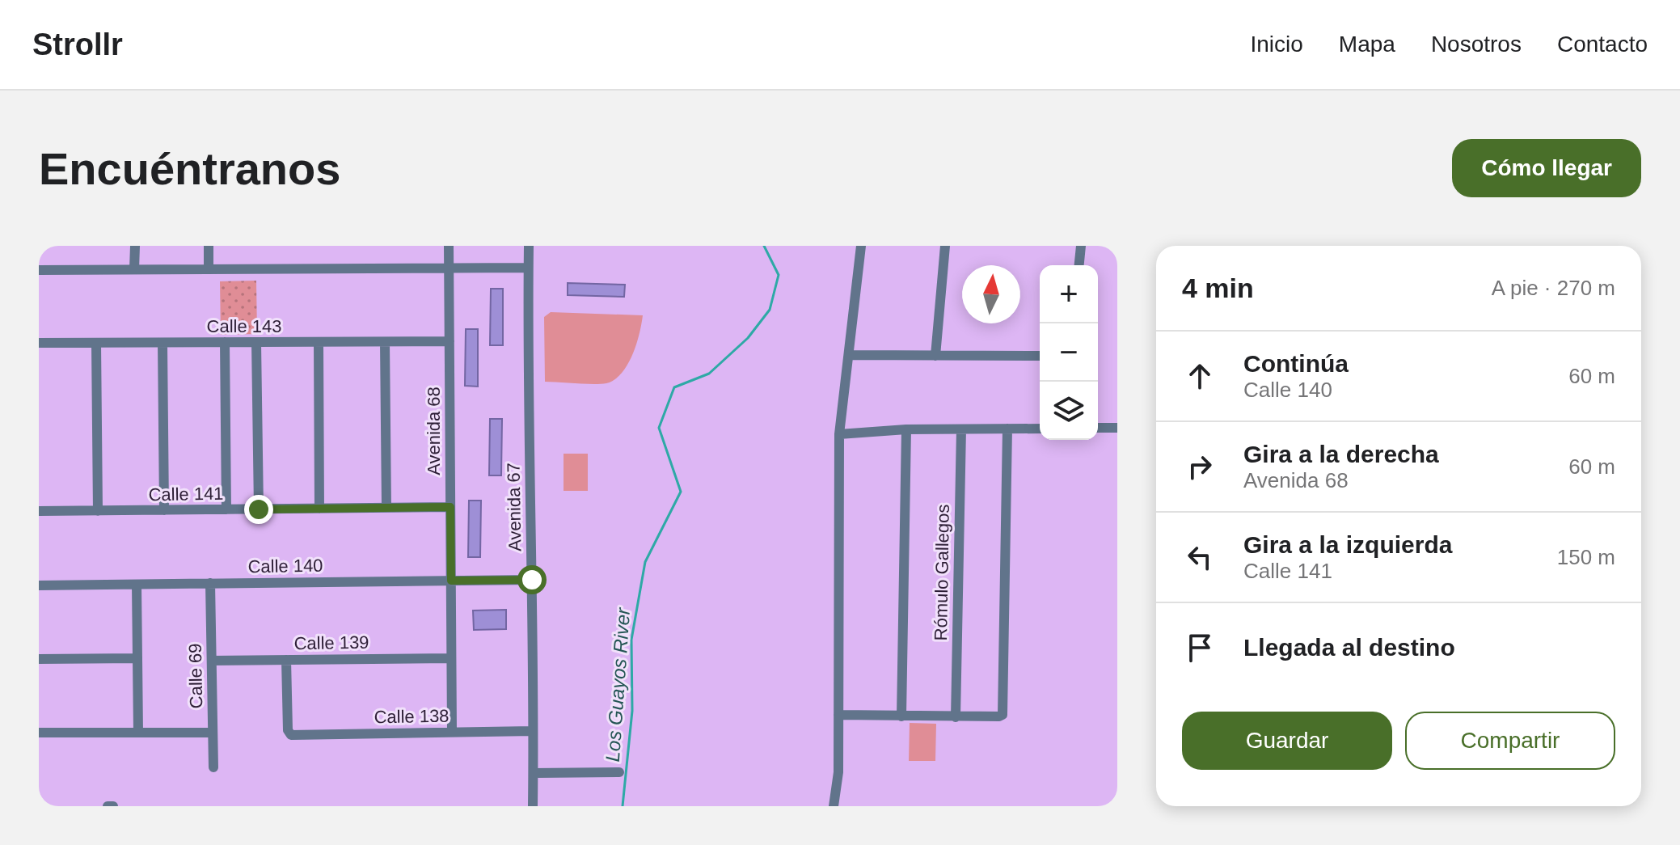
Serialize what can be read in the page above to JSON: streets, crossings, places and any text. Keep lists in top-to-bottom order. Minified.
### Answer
{"streets":{"street":["Calle 143","Avenida 68","Calle 141","Avenida 67","Calle 140","Rómulo Gallegos","Calle 139","Calle 69","Calle 138"]},"crossings":[["Calle 143","Avenida 68"],["Avenida 68","Calle 141"],["Avenida 68","Calle 140"],["Avenida 68","Calle 139"],["Avenida 68","Calle 138"],["Avenida 67","Calle 140"],["Avenida 67","Calle 138"],["Calle 140","Calle 69"],["Calle 139","Calle 69"],["Calle 139","Calle 138"]],"water":["Los Guayos River"],"north":"top","page":{"header":"Strollr","nav":["Inicio","Mapa","Nosotros","Contacto"],"buttons":["Cómo llegar",["Guardar","Compartir"]],"title":"Encuéntranos","heading":["4 min","A pie · 270 m"],"map_buttons":["+","−"],"list":[["Continúa","Calle 140","60 m"],["Gira a la derecha","Avenida 68","60 m"],["Gira a la izquierda","Calle 141","150 m"],"Llegada al destino"]}}
